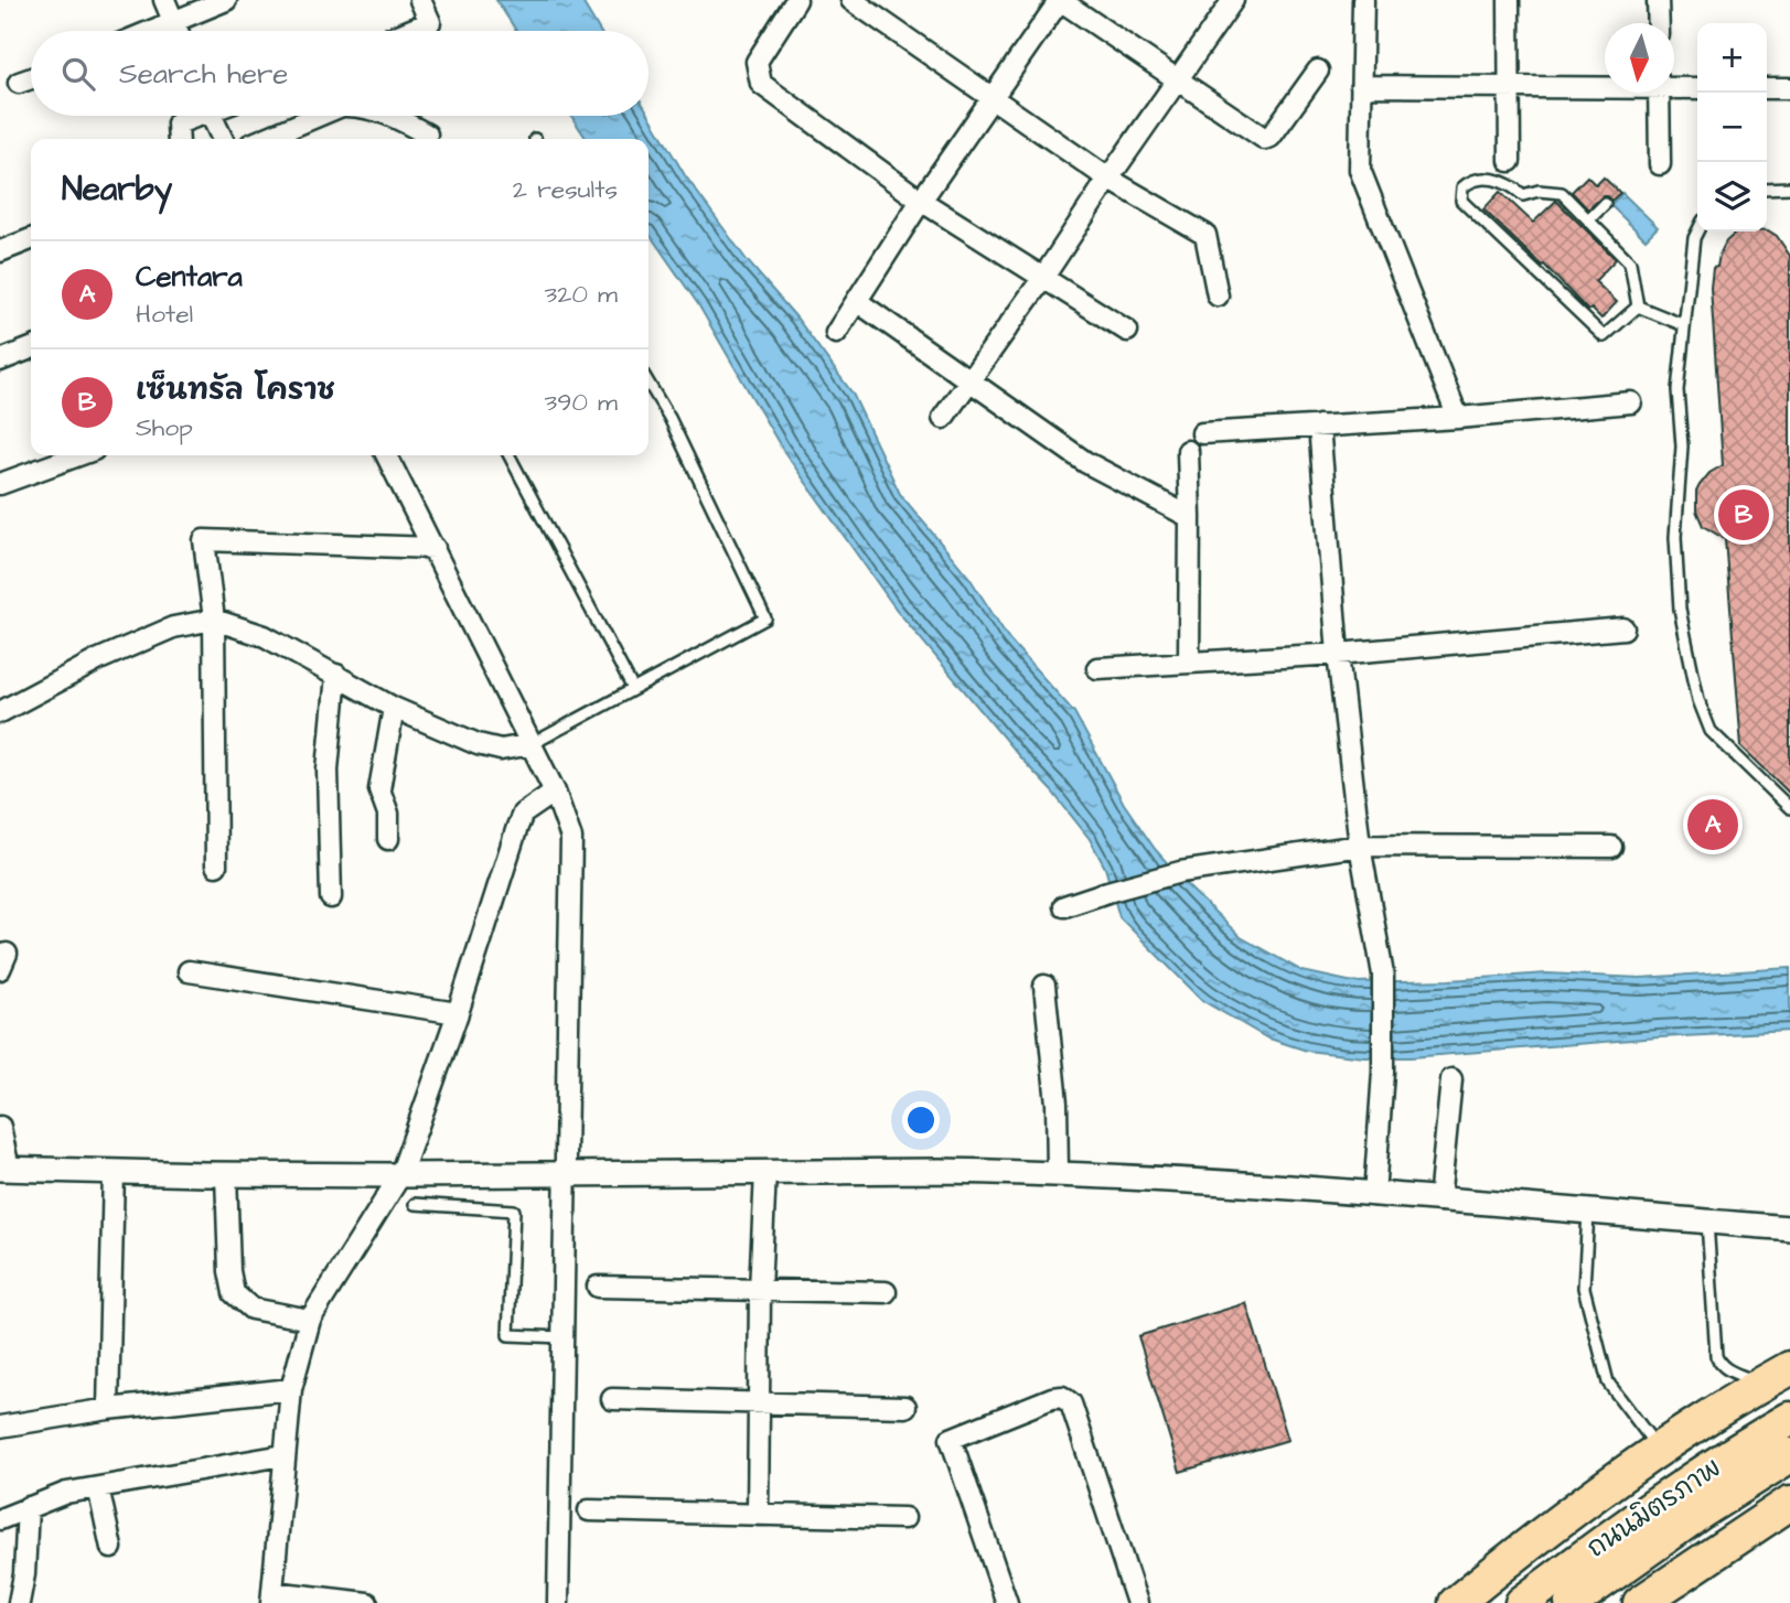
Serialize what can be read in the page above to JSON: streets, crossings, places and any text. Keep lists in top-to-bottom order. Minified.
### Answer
{"streets":{"highway":["ถนนมิตรภาพ"]},"north":"bottom","page":{"map_buttons":["+","−"],"search":"Search here","heading":["Nearby","2 results"],"list":[{"mark":"A","name":"Centara","note":"Hotel","value":"320 m"},{"mark":"B","name":"เซ็นทรัล โคราช","note":"Shop","value":"390 m"}],"pins":["B","A"]}}
